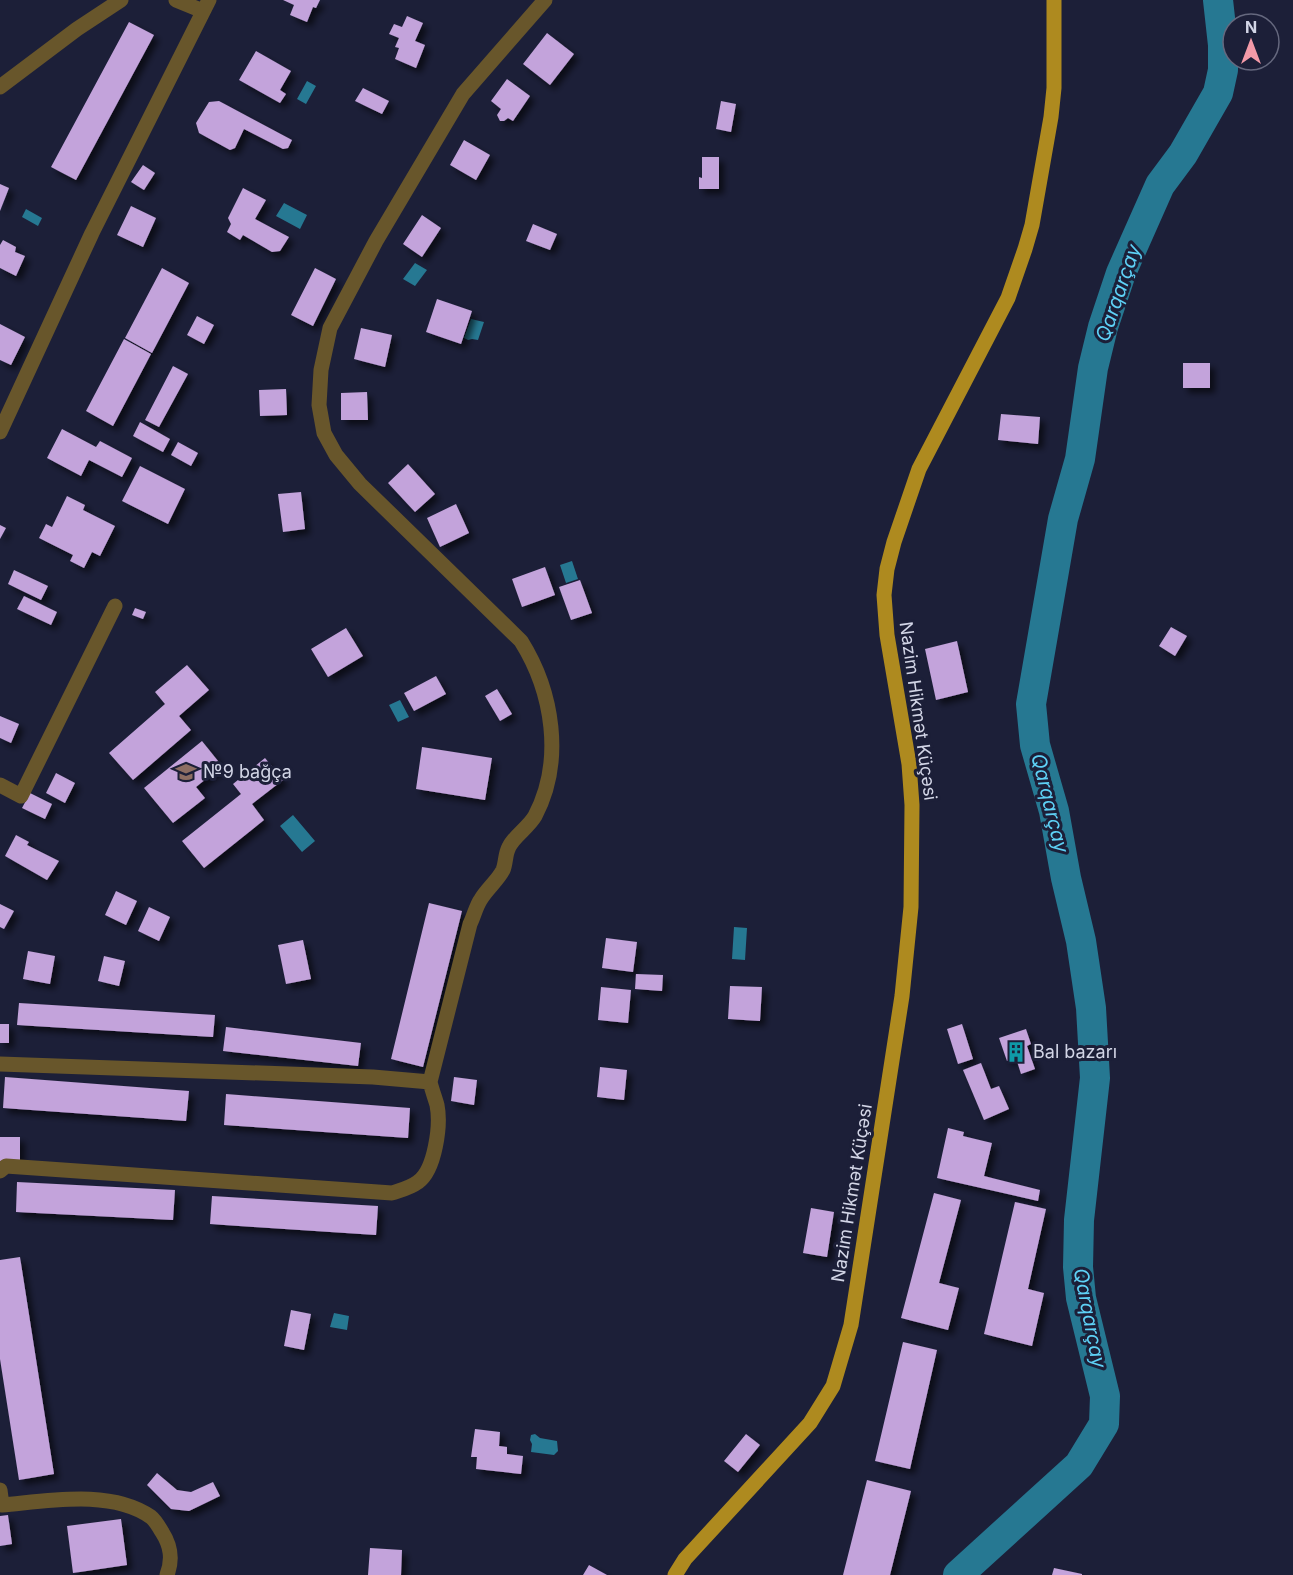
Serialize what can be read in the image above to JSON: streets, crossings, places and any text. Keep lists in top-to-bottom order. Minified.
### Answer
{"streets":{"main road":["Nazim Hikmət Küçəsi"]},"water":["Qarqarçay"],"places":{"school or university":["№9 bağça"],"building":["Bal bazarı"]},"north":"top"}
